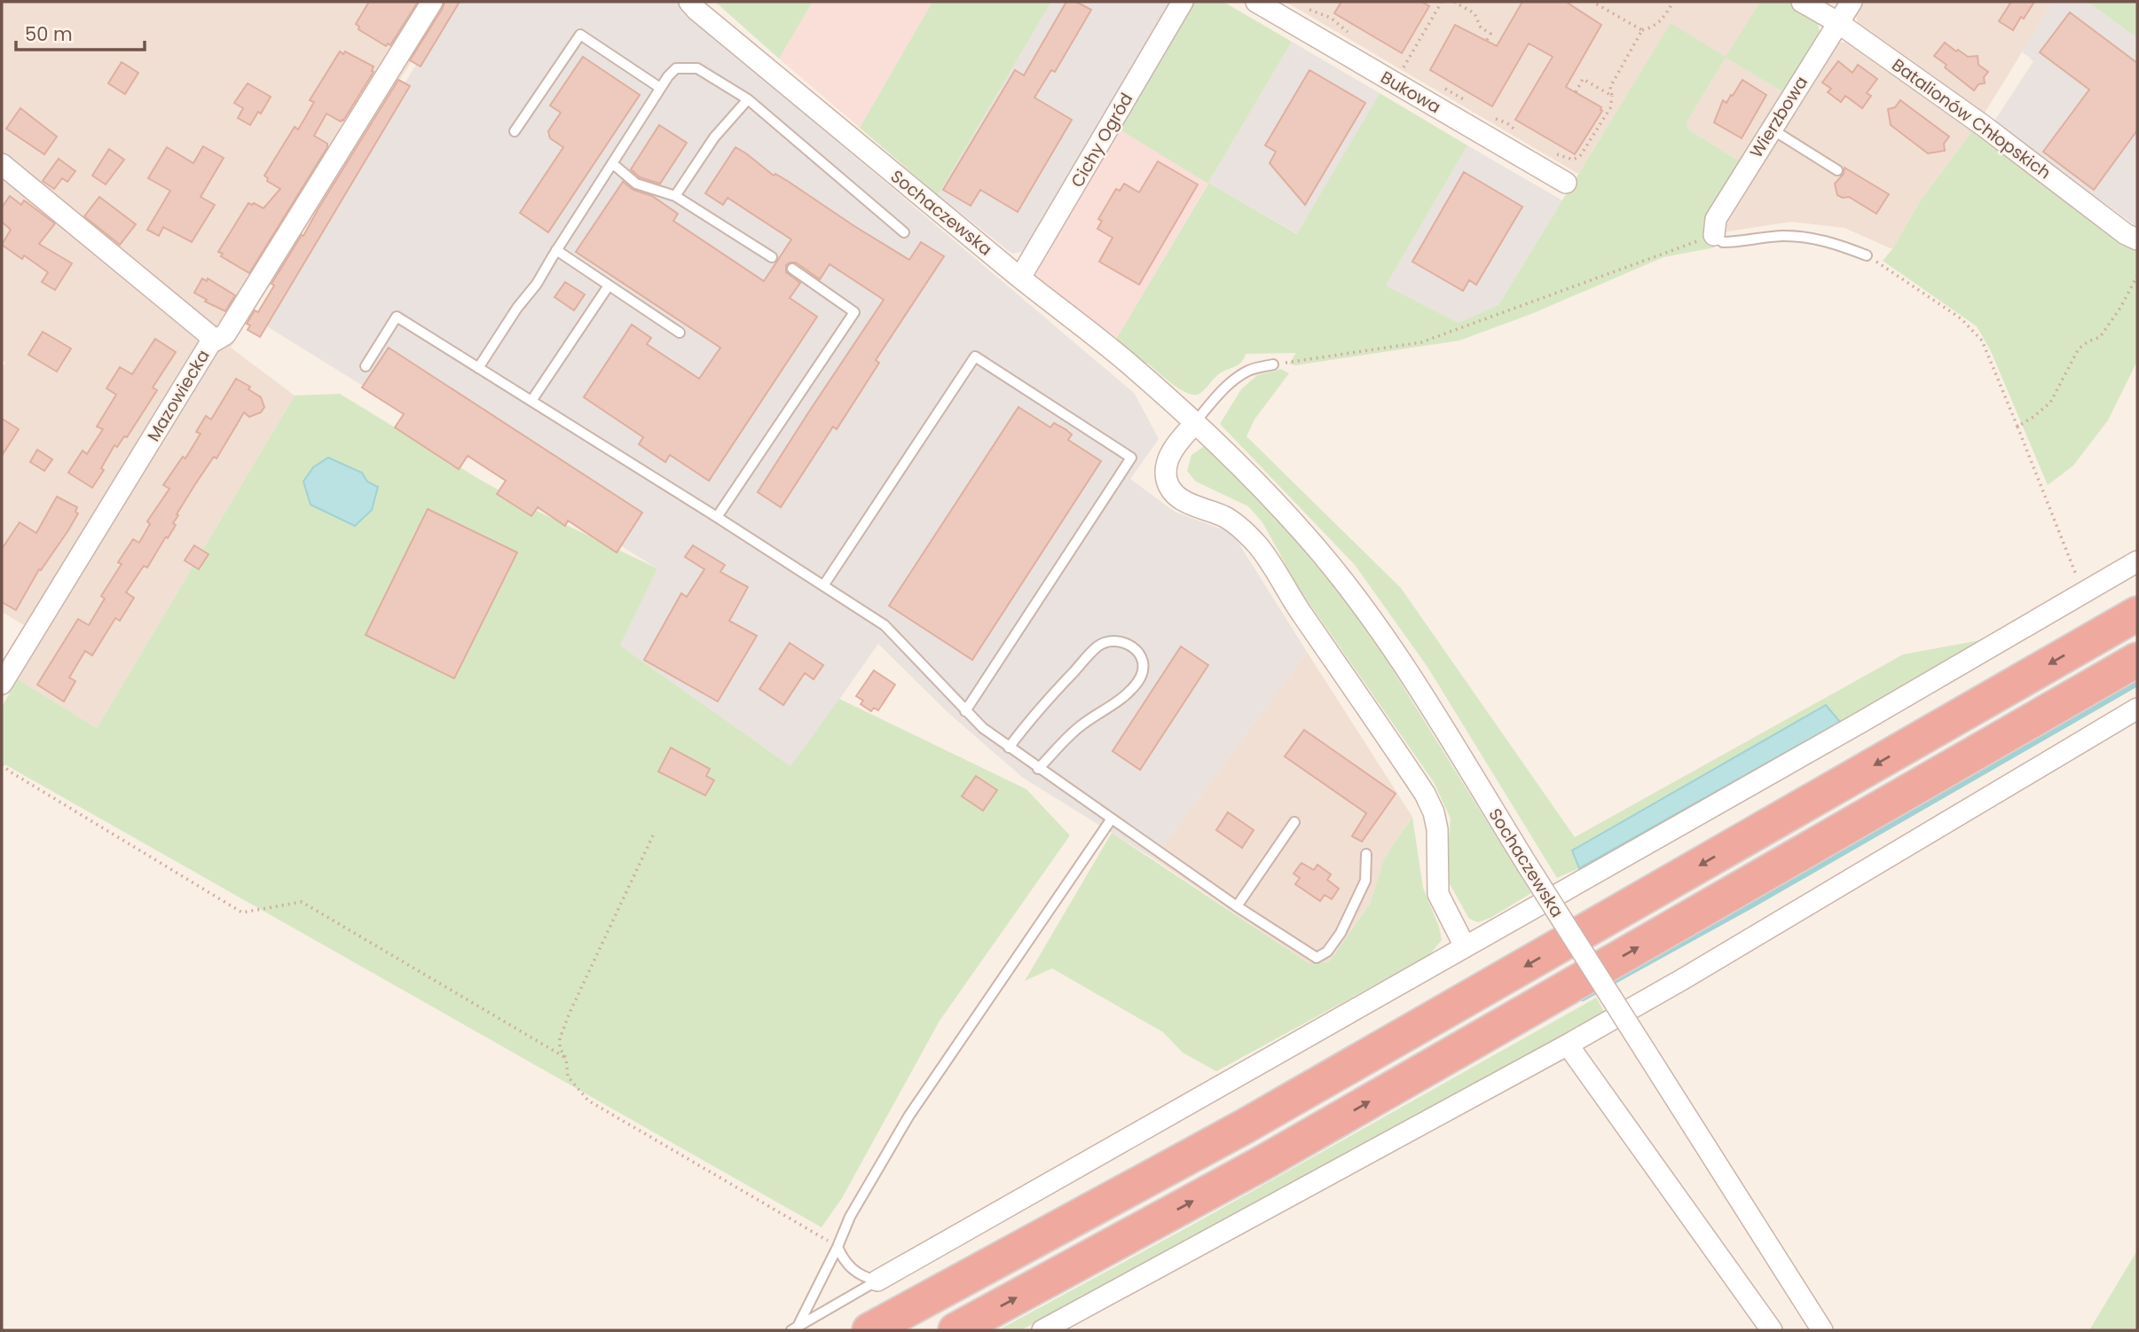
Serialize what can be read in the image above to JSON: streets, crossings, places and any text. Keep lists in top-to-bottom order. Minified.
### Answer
{"streets":{"street":["Bukowa","Wierzbowa","Batalionów Chłopskich","Cichy Ogród","Sochaczewska","Mazowiecka"]},"crossings":[["Wierzbowa","Batalionów Chłopskich"],["Cichy Ogród","Sochaczewska"]],"scale_bar":"50 m"}
